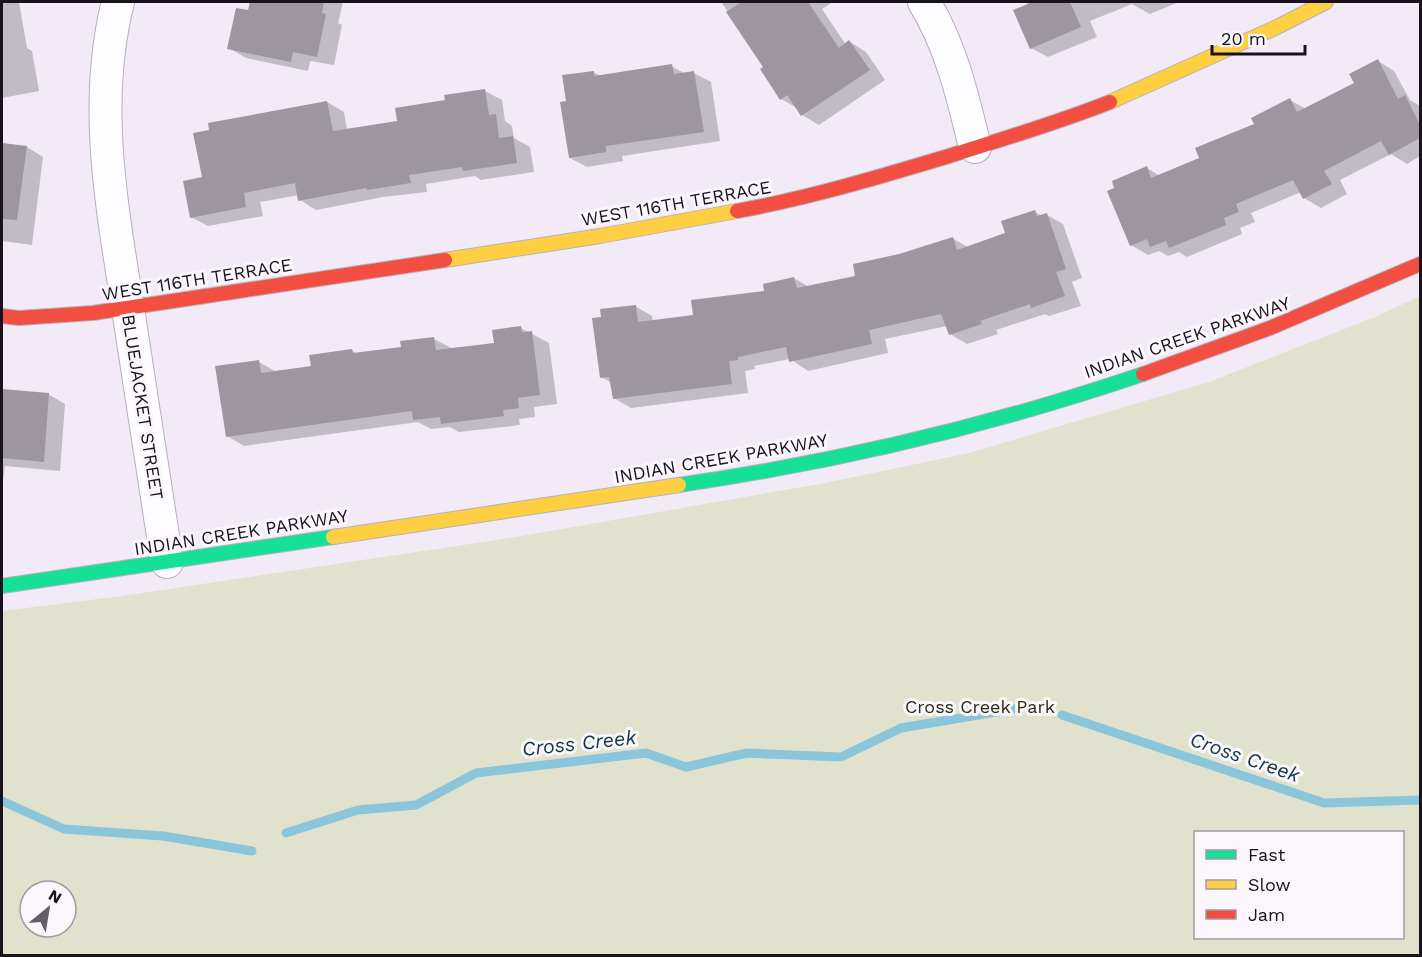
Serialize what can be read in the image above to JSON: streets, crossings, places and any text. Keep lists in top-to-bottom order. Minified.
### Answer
{"streets":{"street":["WEST 116TH TERRACE","INDIAN CREEK PARKWAY","BLUEJACKET STREET"]},"crossings":[["WEST 116TH TERRACE","BLUEJACKET STREET"],["INDIAN CREEK PARKWAY","BLUEJACKET STREET"]],"water":["Cross Creek"],"parks":["Cross Creek Park"],"legend":["Fast","Slow","Jam"],"scale_bar":"20 m","north":"top right"}
